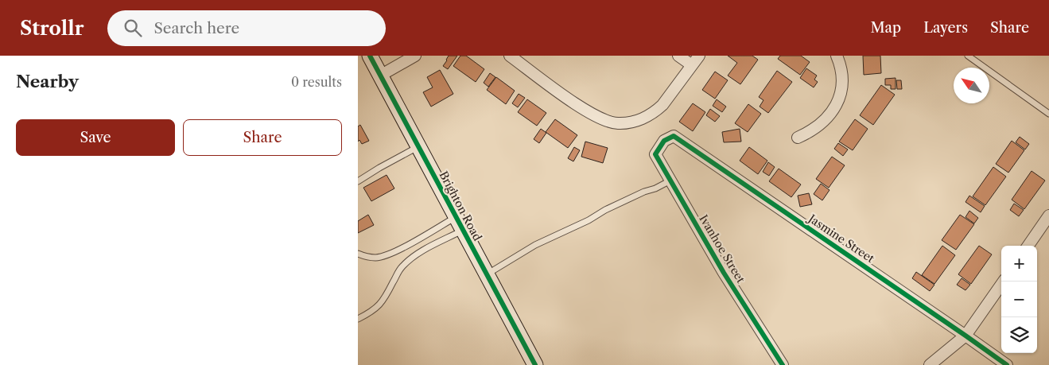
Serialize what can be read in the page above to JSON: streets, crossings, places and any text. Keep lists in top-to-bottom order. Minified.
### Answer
{"streets":{"street":["Brighton Road","Jasmine Street","Ivanhoe Street"]},"crossings":[["Jasmine Street","Ivanhoe Street"]],"north":"top left","page":{"header":"Strollr","search":"Search here","nav":["Map","Layers","Share"],"heading":["Nearby","0 results"],"buttons":["Save","Share"],"map_buttons":["+","−"]}}
